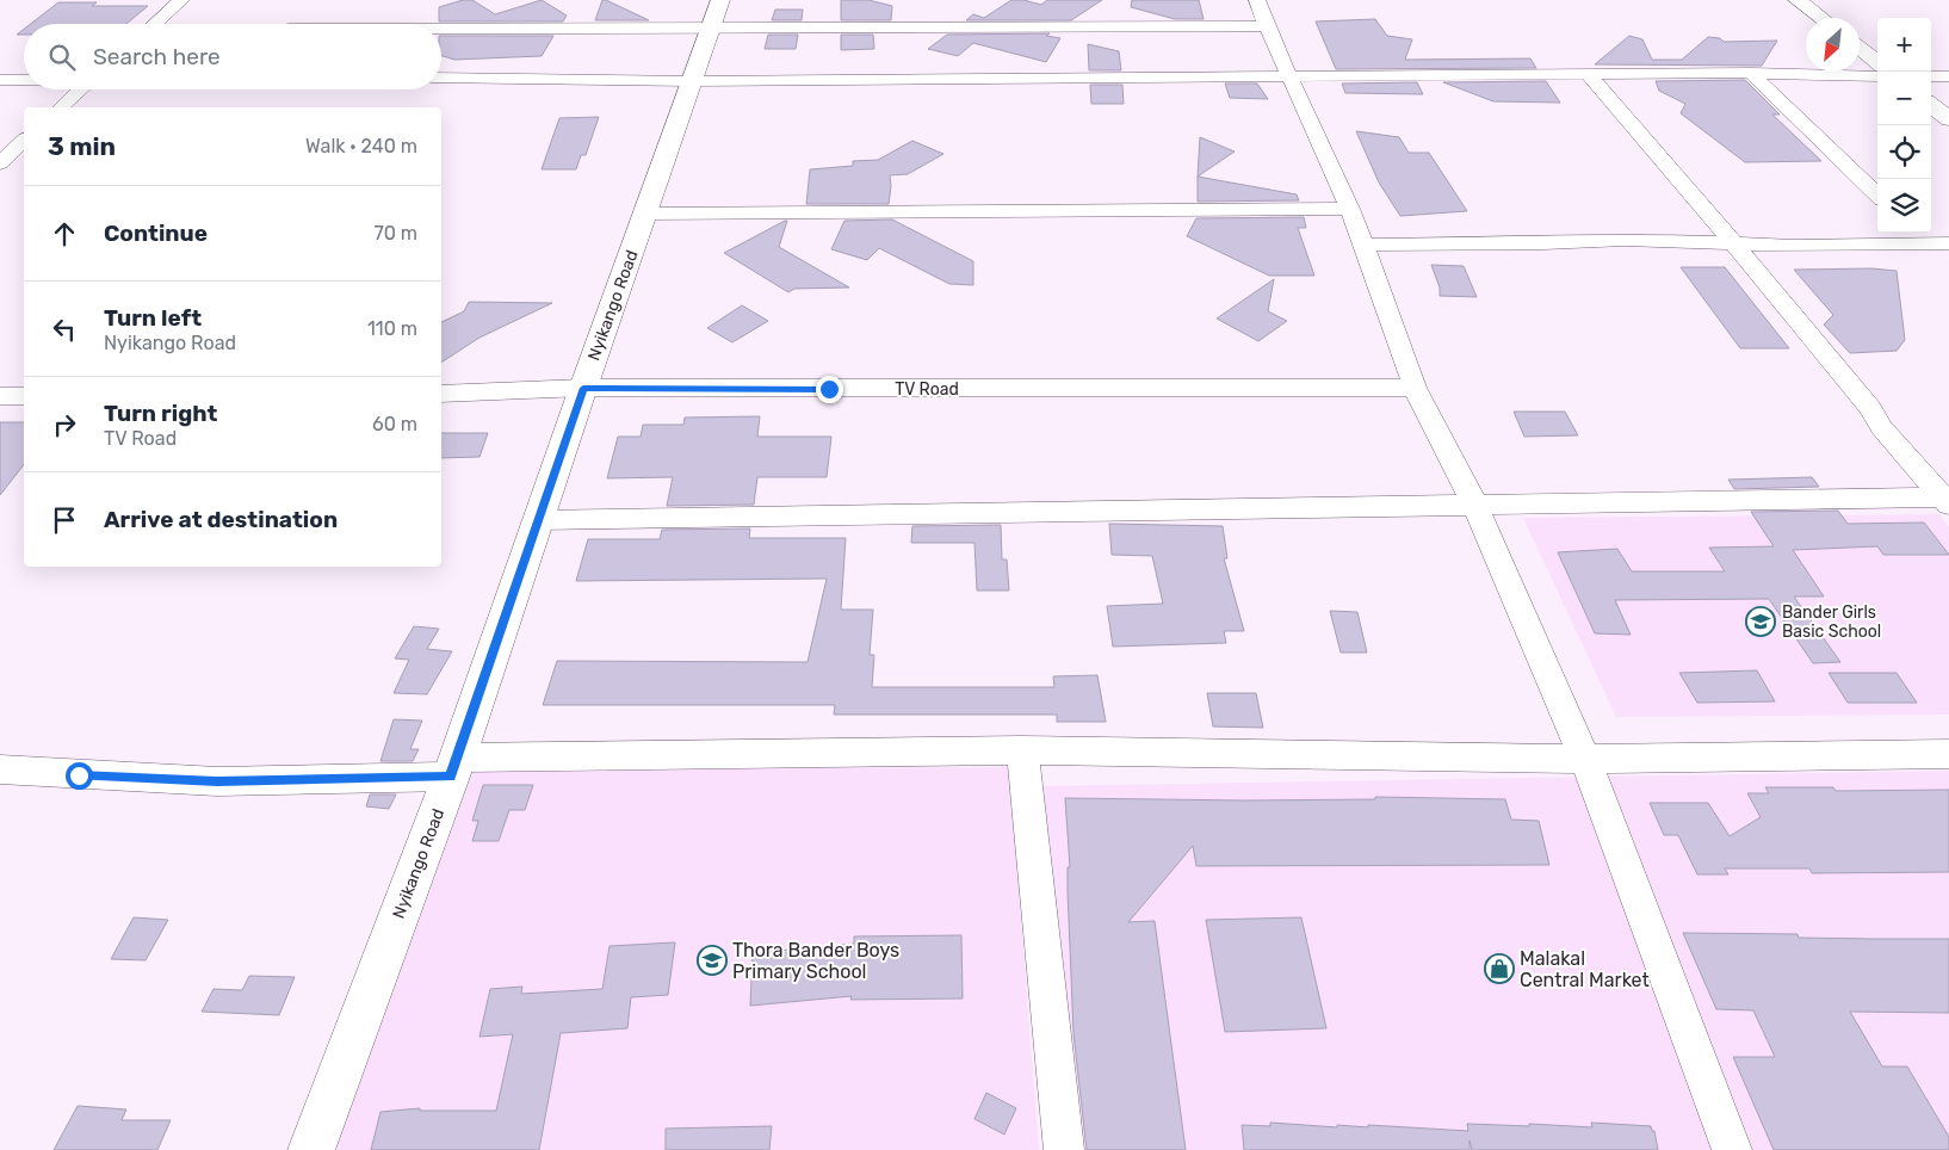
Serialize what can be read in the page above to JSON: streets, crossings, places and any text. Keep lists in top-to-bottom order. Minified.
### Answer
{"streets":{"street":["Nyikango Road","TV Road"]},"crossings":[["Nyikango Road","TV Road"]],"places":{"school or university":["Bander Girls Basic School","Thora Bander Boys Primary School"],"shop":["Malakal Central Market"]},"north":"bottom left","page":{"map_buttons":["+","−"],"search":"Search here","heading":["3 min","Walk · 240 m"],"list":[["Continue","70 m"],["Turn left","Nyikango Road","110 m"],["Turn right","TV Road","60 m"],"Arrive at destination"]}}
